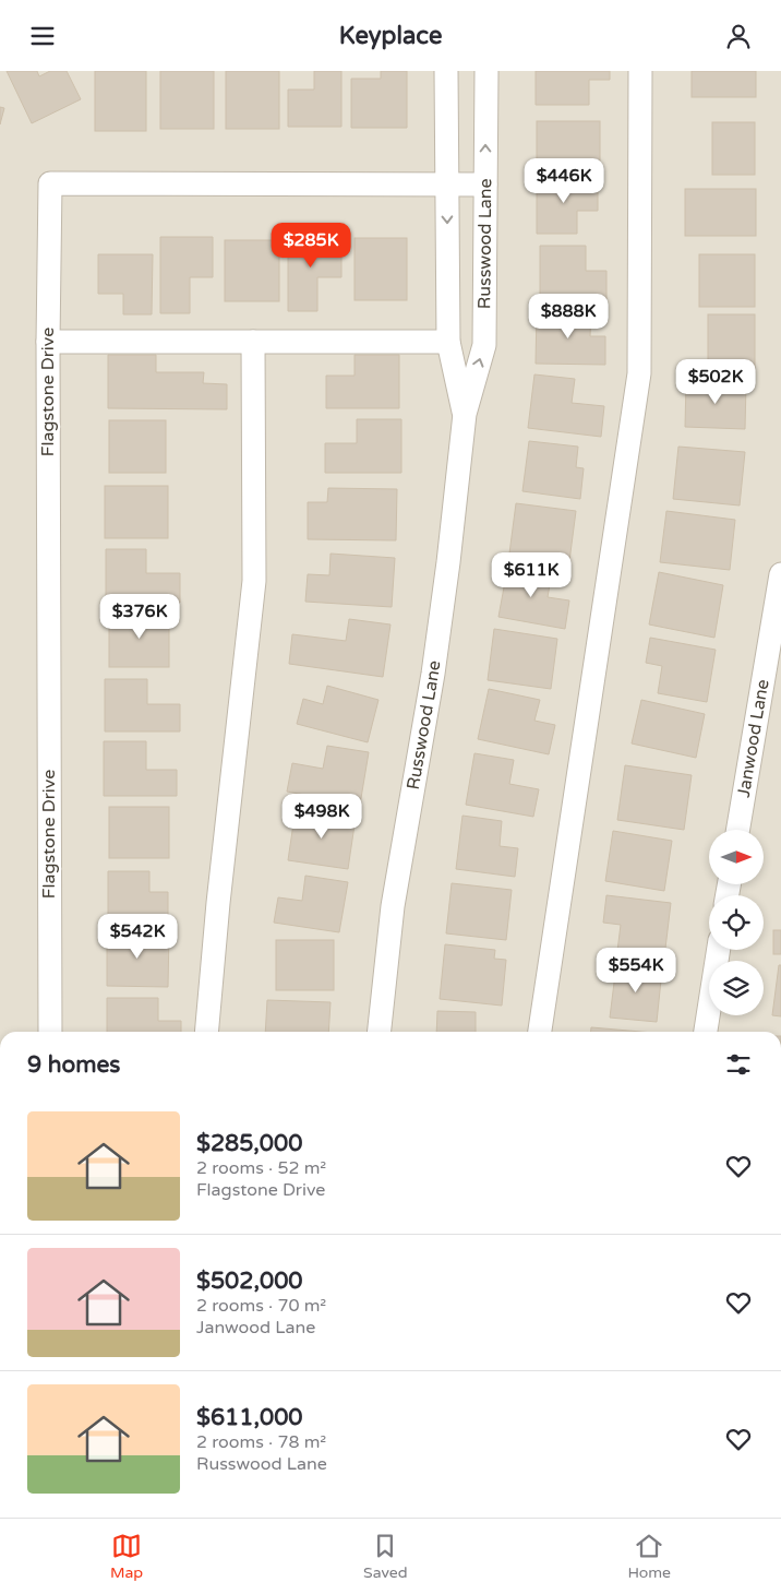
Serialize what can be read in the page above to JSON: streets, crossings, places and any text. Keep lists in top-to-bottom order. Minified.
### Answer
{"streets":{"street":["Russwood Lane","Flagstone Drive","Janwood Lane"]},"crossings":[["Russwood Lane","Flagstone Drive"]],"north":"right","page":{"header":"Keyplace","price":["$446K","$285K","$888K","$502K","$611K","$376K","$498K","$542K","$554K"],"heading":"9 homes","list":[{"name":"$285,000","note":"2 rooms · 52 m² · Flagstone Drive"},{"name":"$502,000","note":"2 rooms · 70 m² · Janwood Lane"},{"name":"$611,000","note":"2 rooms · 78 m² · Russwood Lane"}],"tabs":["Map","Saved","Home"]}}
